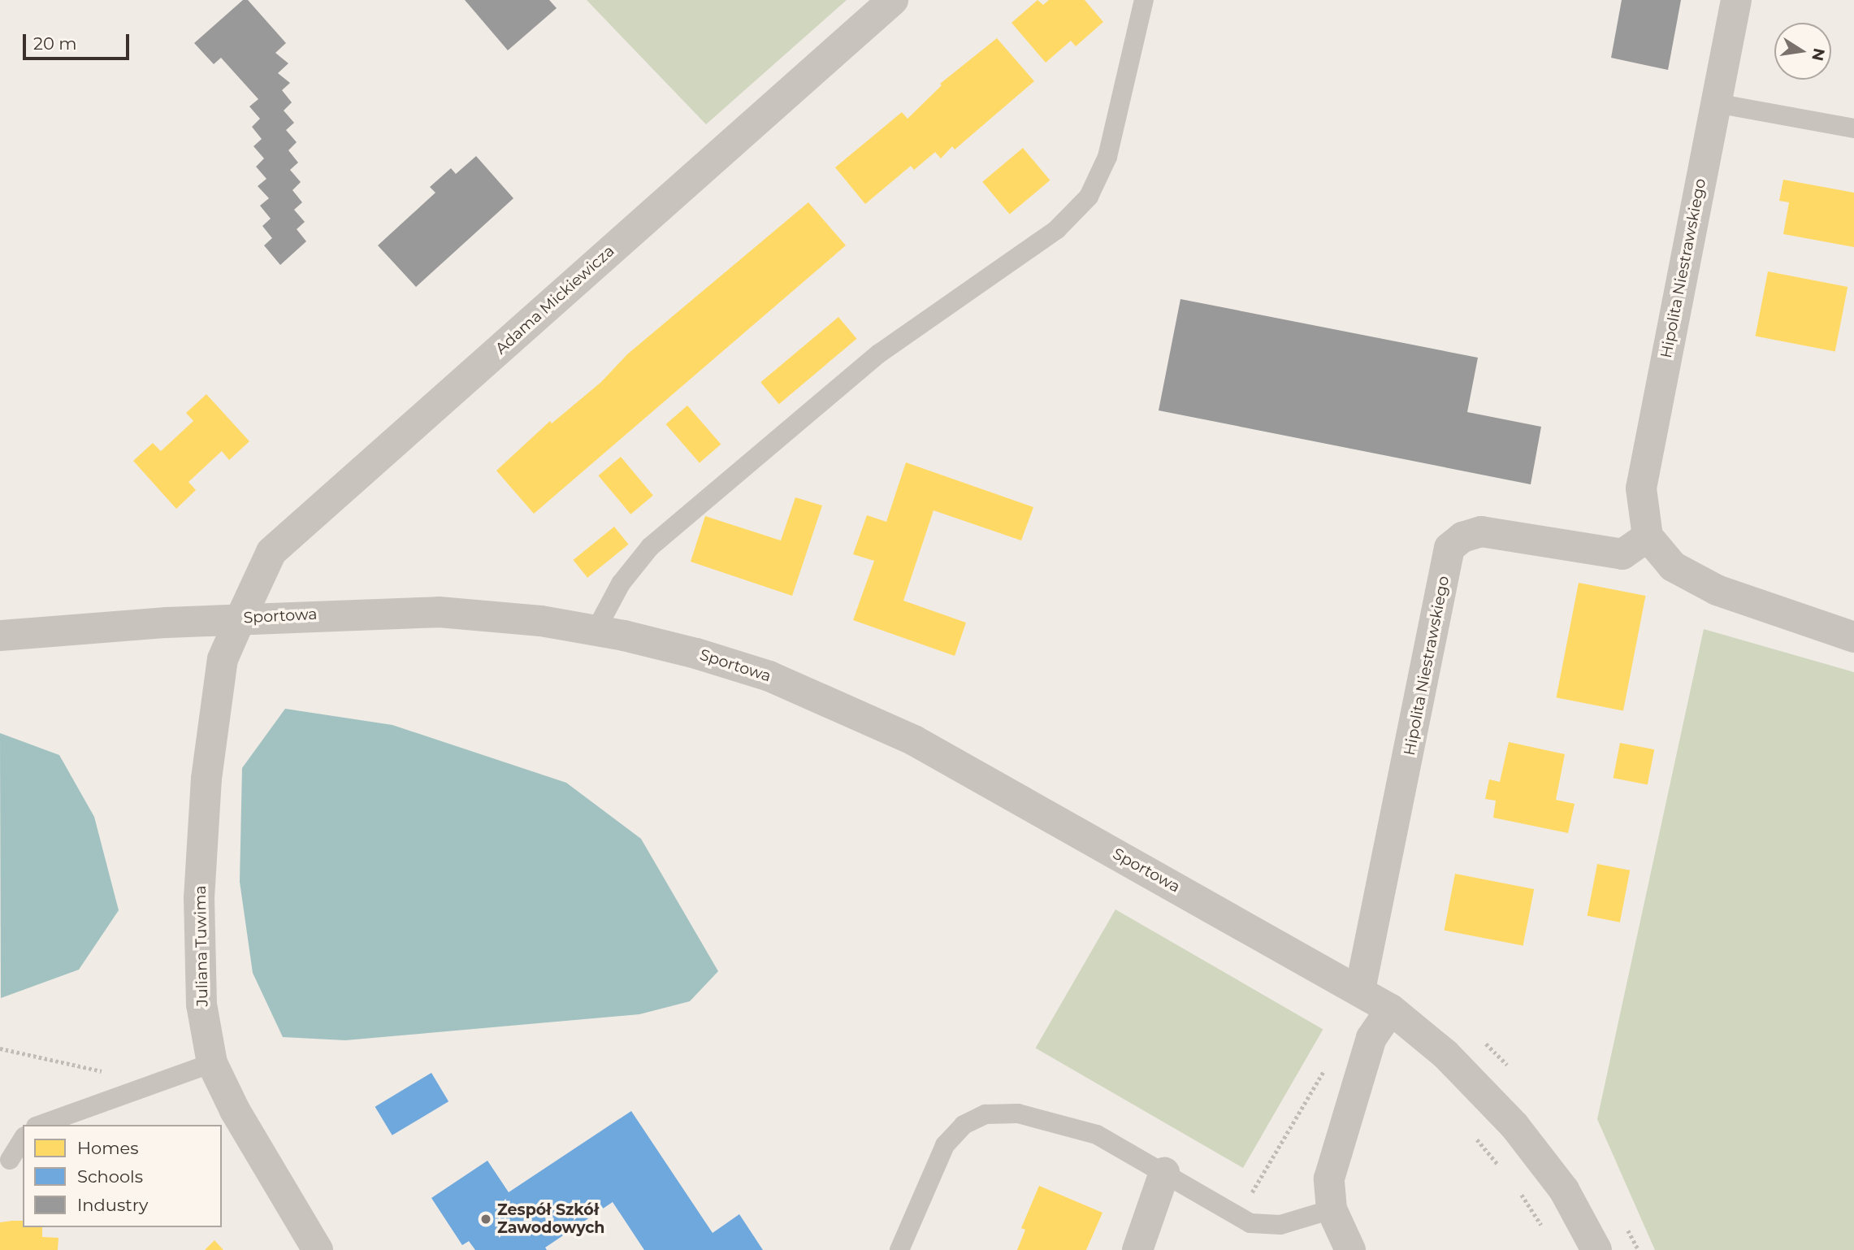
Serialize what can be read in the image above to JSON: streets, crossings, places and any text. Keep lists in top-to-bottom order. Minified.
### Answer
{"streets":{"street":["Hipolita Niestrawskiego","Adama Mickiewicza","Sportowa","Juliana Tuwima"]},"crossings":[["Hipolita Niestrawskiego","Sportowa"],["Adama Mickiewicza","Sportowa"],["Adama Mickiewicza","Juliana Tuwima"],["Sportowa","Juliana Tuwima"]],"places":["Zespół Szkół Zawodowych"],"legend":["Homes","Schools","Industry"],"scale_bar":"20 m","north":"right"}
